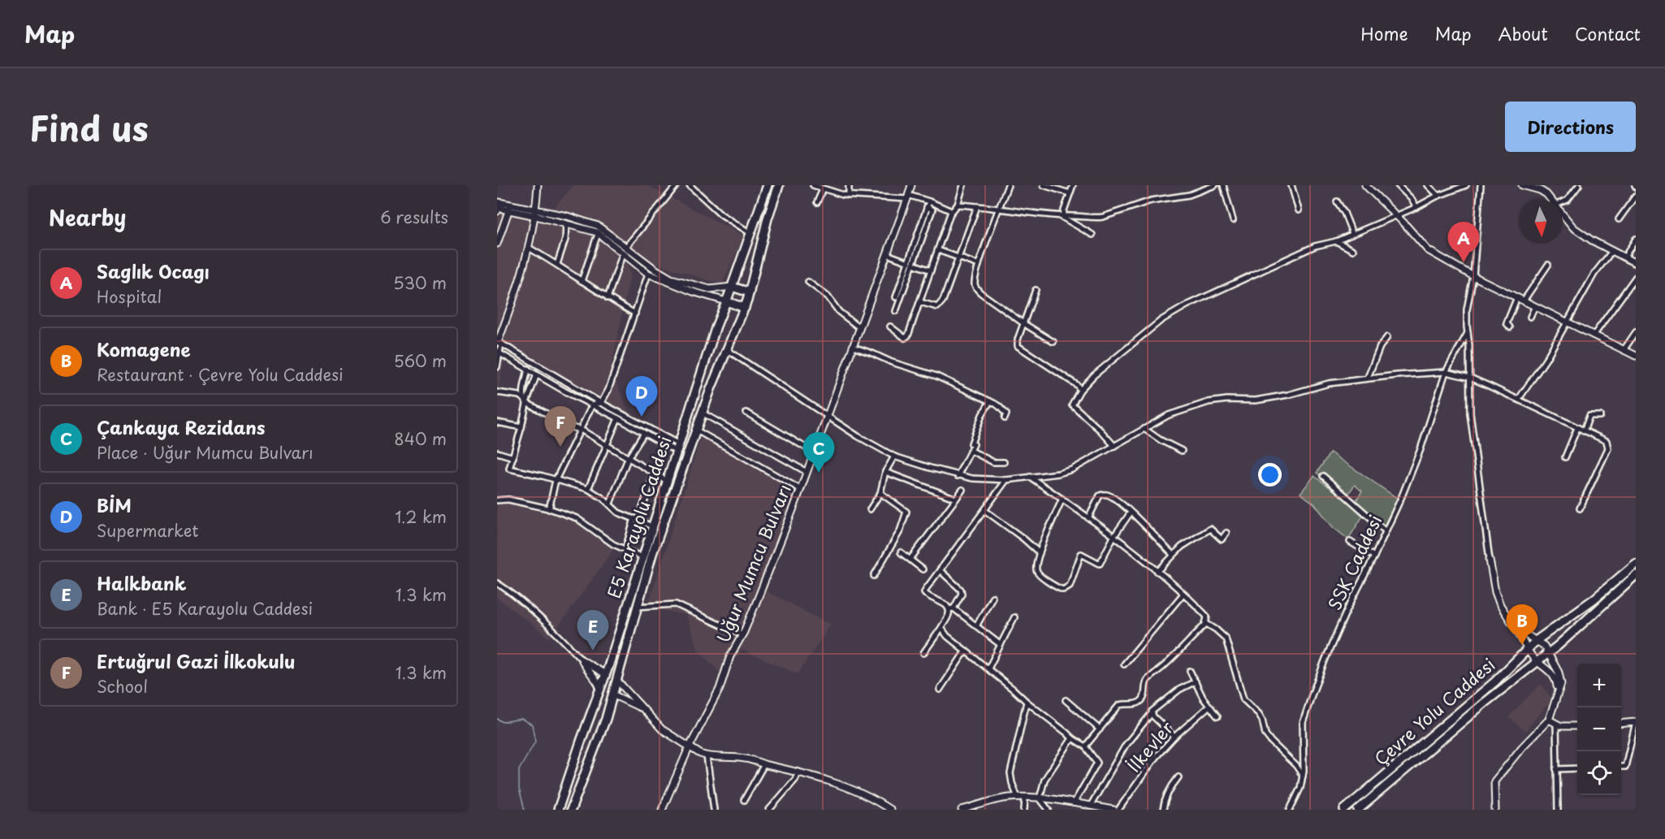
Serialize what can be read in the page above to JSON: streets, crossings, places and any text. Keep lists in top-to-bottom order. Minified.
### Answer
{"streets":{"highway":["E5 Karayolu Caddesi","Çevre Yolu Caddesi"],"street":["SSK Caddesi","Uğur Mumcu Bulvarı","İlkevler"]},"north":"bottom","page":{"header":"Map","nav":["Home","Map","About","Contact"],"title":"Find us","buttons":"Directions","heading":["Nearby","6 results"],"pins":["A","D","F","C","B","E"],"list":[{"mark":"A","name":"Saglık Ocagı","note":"Hospital","value":"530 m"},{"mark":"B","name":"Komagene","note":"Restaurant · Çevre Yolu Caddesi","value":"560 m"},{"mark":"C","name":"Çankaya Rezidans","note":"Place · Uğur Mumcu Bulvarı","value":"840 m"},{"mark":"D","name":"BİM","note":"Supermarket","value":"1.2 km"},{"mark":"E","name":"Halkbank","note":"Bank · E5 Karayolu Caddesi","value":"1.3 km"},{"mark":"F","name":"Ertuğrul Gazi İlkokulu","note":"School","value":"1.3 km"}],"map_buttons":["+","−"]}}
